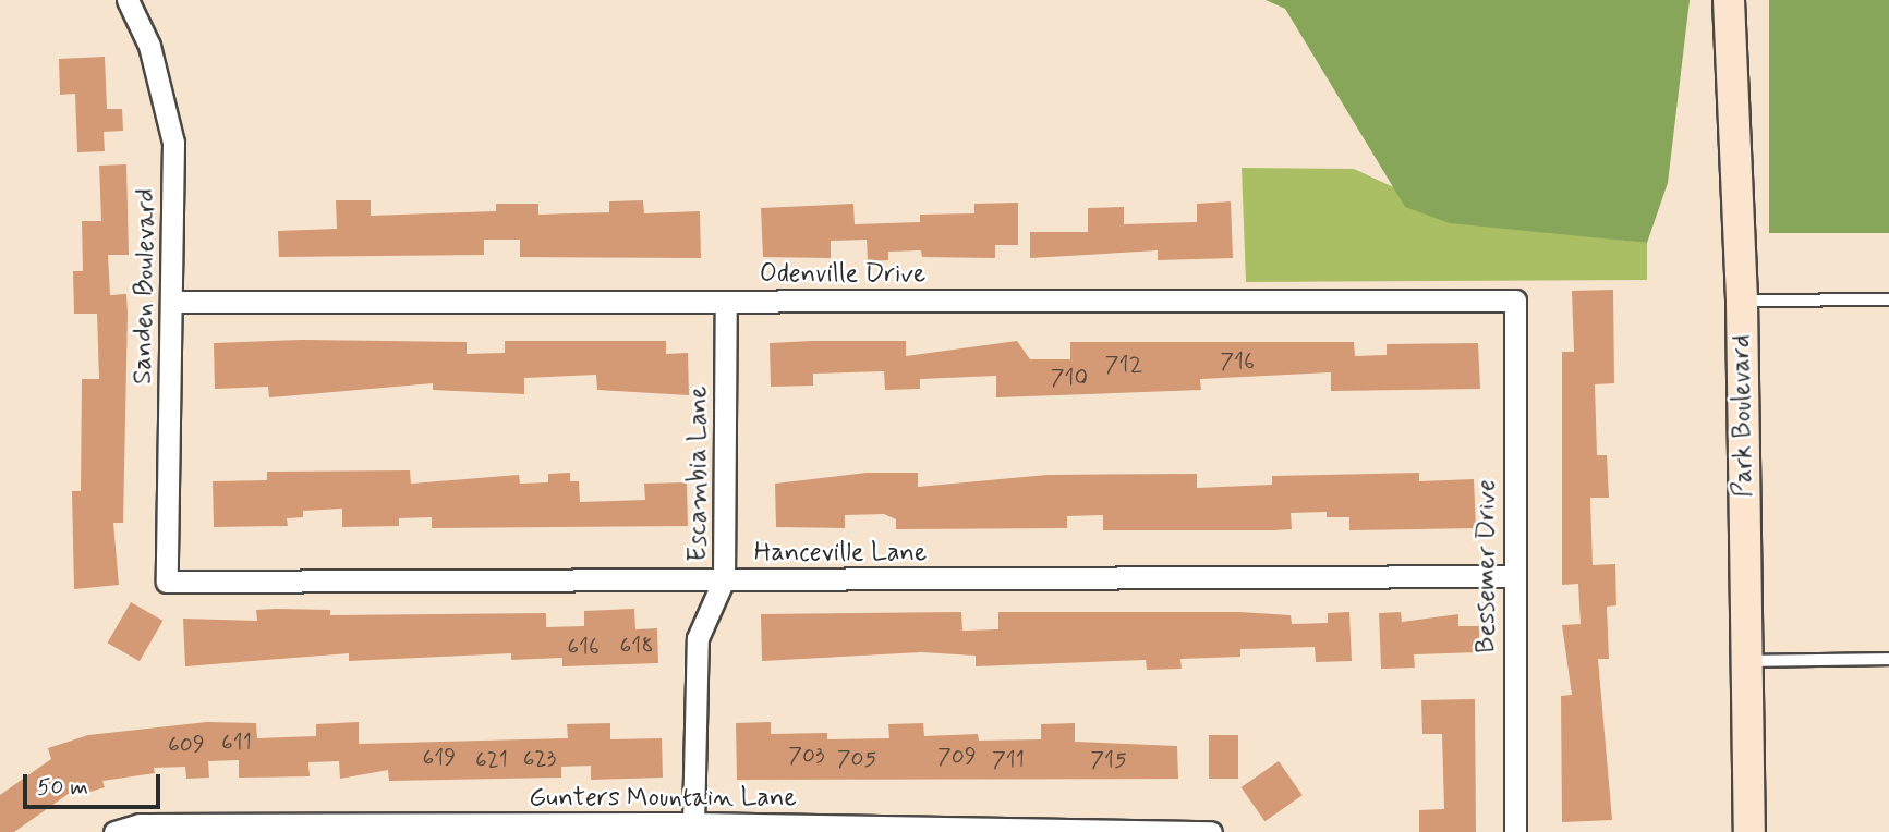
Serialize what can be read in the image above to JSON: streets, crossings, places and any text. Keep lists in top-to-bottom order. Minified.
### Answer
{"streets":{"main road":["Park Boulevard"],"street":["Odenville Drive","Sanden Boulevard","Escambia Lane","Hanceville Lane","Bessemer Drive","Gunters Mountain Lane"]},"crossings":[["Odenville Drive","Sanden Boulevard"],["Odenville Drive","Escambia Lane"],["Odenville Drive","Bessemer Drive"],["Sanden Boulevard","Hanceville Lane"],["Escambia Lane","Hanceville Lane"],["Escambia Lane","Gunters Mountain Lane"],["Hanceville Lane","Bessemer Drive"]],"house_numbers":["716","712","710","618","616","611","609","703","709","619","623","705","621","711","715"],"scale_bar":"50 m"}
